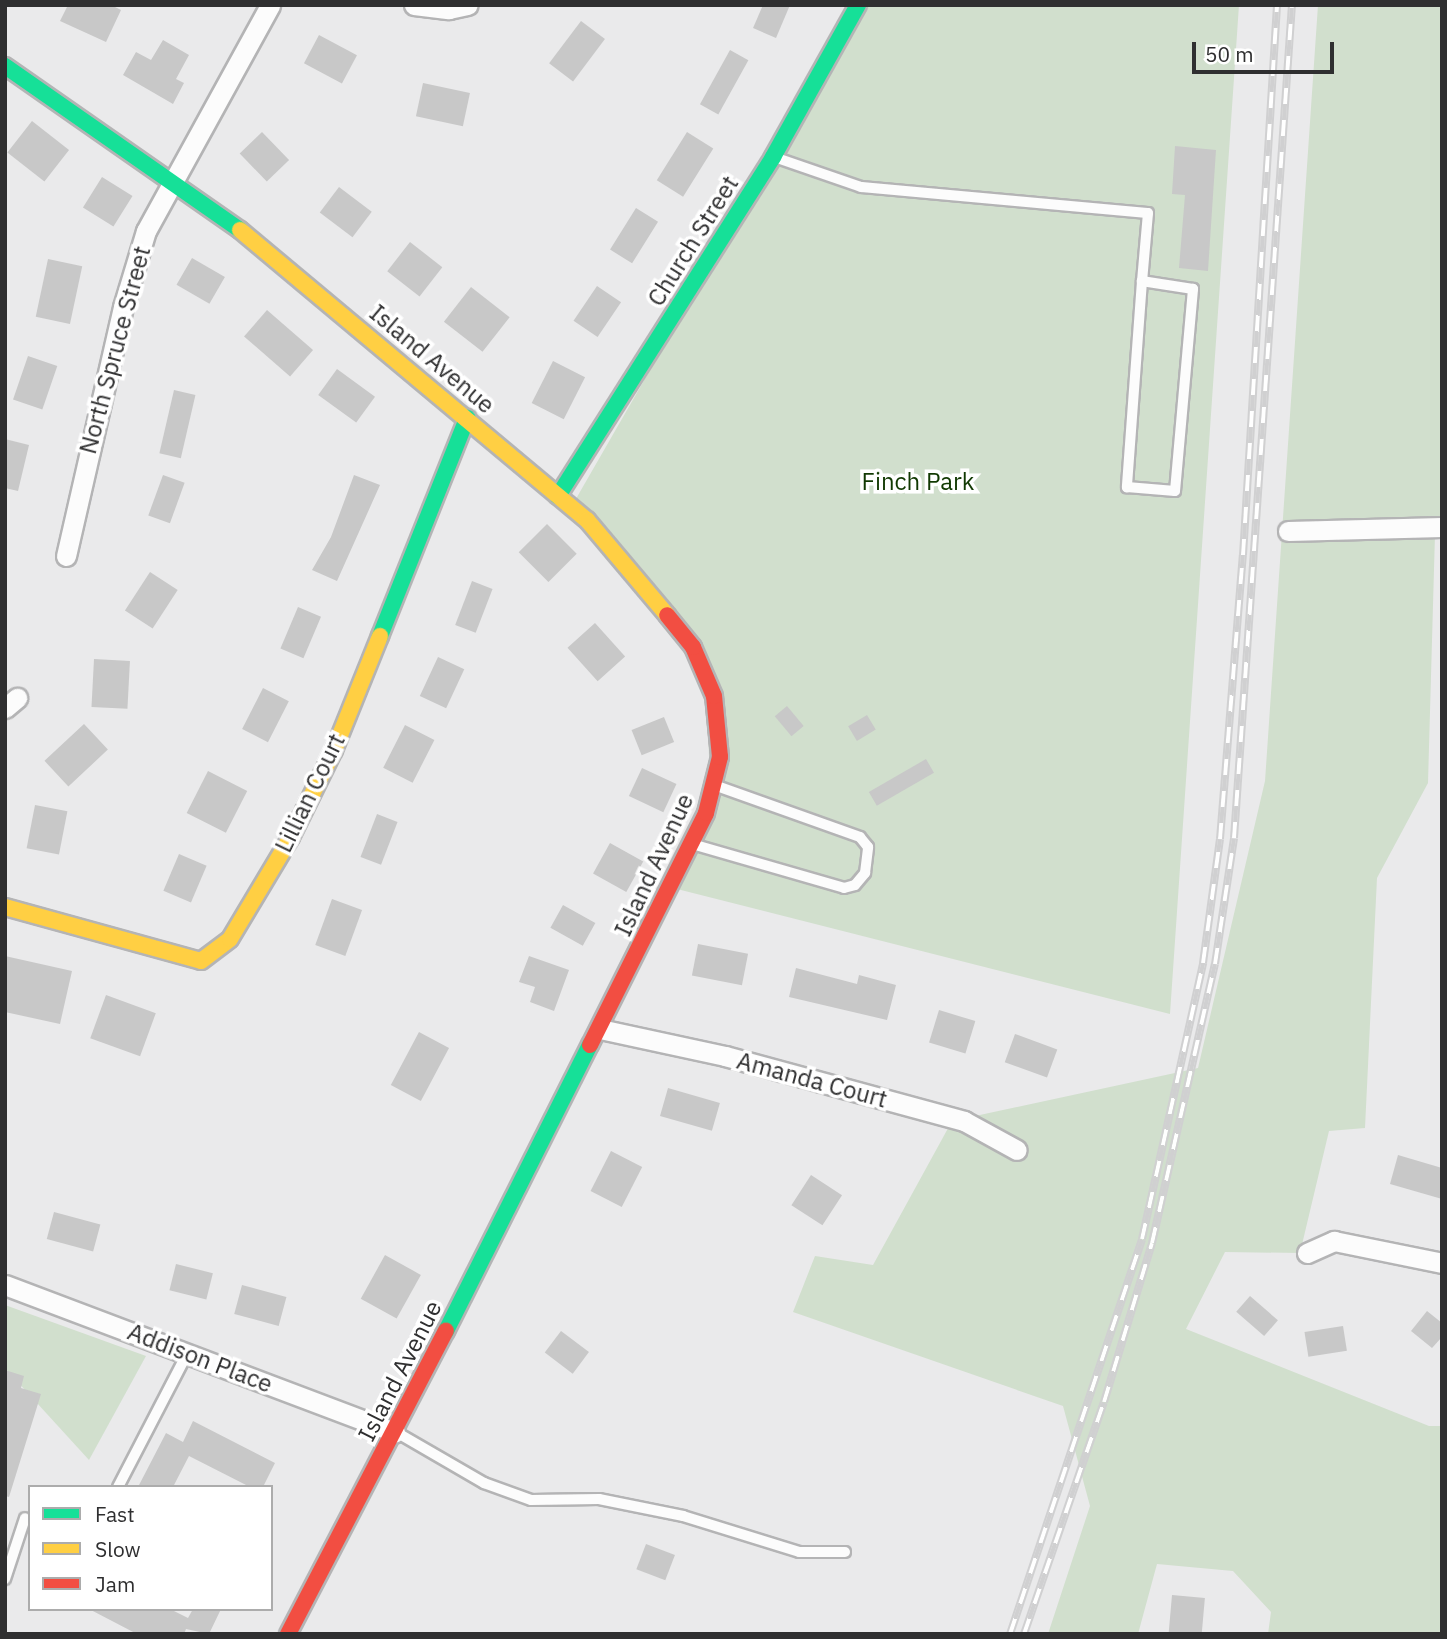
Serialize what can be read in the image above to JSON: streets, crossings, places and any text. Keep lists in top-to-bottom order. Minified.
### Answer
{"streets":{"street":["Church Street","North Spruce Street","Island Avenue","Lillian Court","Amanda Court","Addison Place"]},"crossings":[["Church Street","Island Avenue"],["North Spruce Street","Island Avenue"],["Island Avenue","Lillian Court"],["Island Avenue","Amanda Court"],["Island Avenue","Addison Place"]],"parks":["Finch Park"],"legend":["Fast","Slow","Jam"],"scale_bar":"50 m"}
